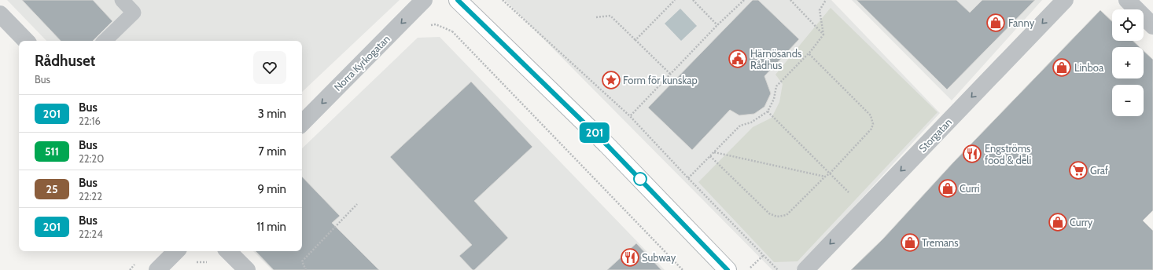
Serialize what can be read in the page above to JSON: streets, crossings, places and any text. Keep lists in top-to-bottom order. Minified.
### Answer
{"streets":{"street":["Norra Kyrkogatan","Storgatan"]},"one_way":["Norra Kyrkogatan","Storgatan"],"places":{"shop":["Fanny","Linboa","Curri","Curry","Tremans"],"public building":["Härnösands Rådhus"],"place":["Form för kunskap"],"restaurant":["Engströms food & deli","Subway"],"supermarket":["Graf"]},"lines":["bus line 201"],"page":{"on_map":"201","map_buttons":["+","−"],"heading":["Rådhuset","Bus"],"list":[{"mark":"201","name":"Bus","note":"22:16","value":"3 min"},{"mark":"511","name":"Bus","note":"22:20","value":"7 min"},{"mark":"25","name":"Bus","note":"22:22","value":"9 min"},{"mark":"201","name":"Bus","note":"22:24","value":"11 min"}]}}
